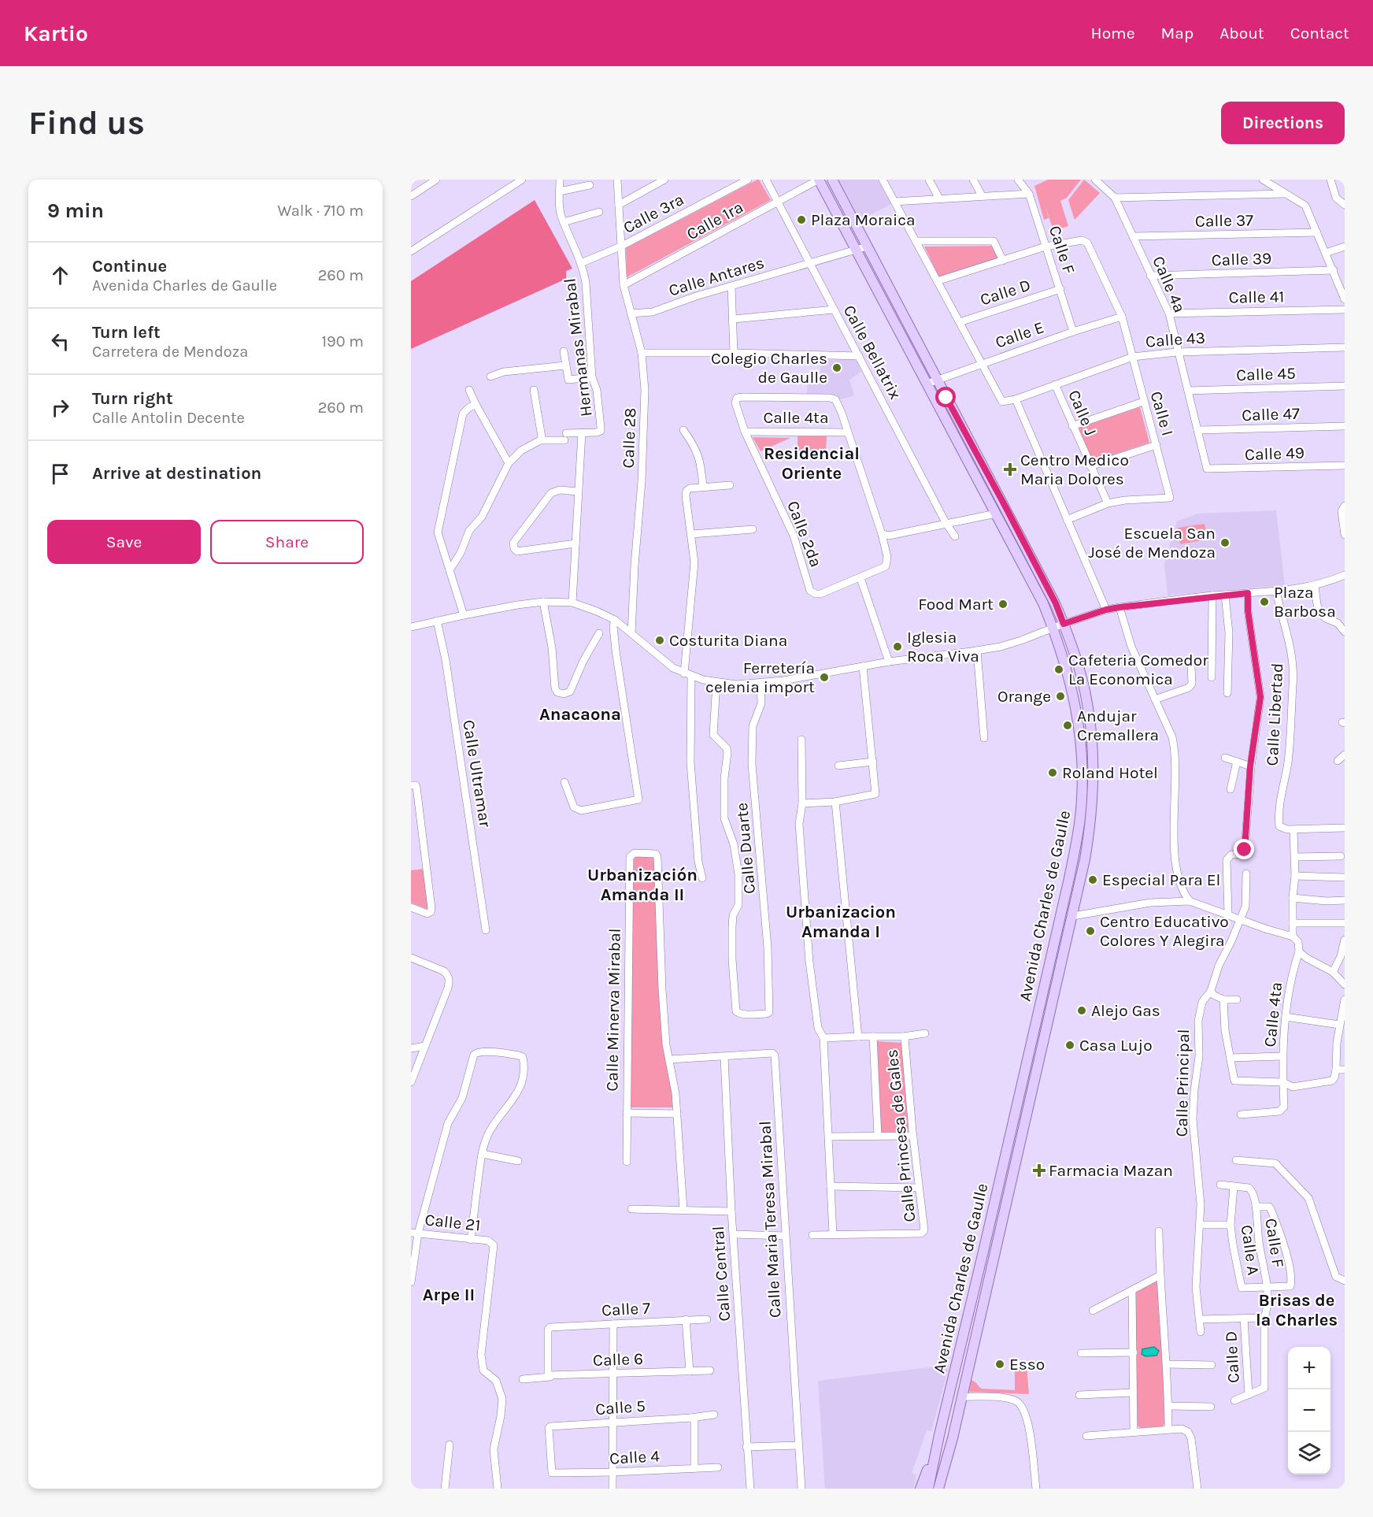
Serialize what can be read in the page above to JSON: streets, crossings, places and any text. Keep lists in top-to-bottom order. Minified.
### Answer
{"streets":{"main road":["Avenida Charles de Gaulle"],"street":["Calle 3ra","Calle 1ra","Calle 37","Calle F","Calle 39","Calle Antares","Calle 4a","Calle D","Calle 41","Calle E","Calle 43","Hermanas Mirabal","Calle Bellatrix","Calle 45","Calle J","Calle I","Calle 47","Calle 4ta","Calle 28","Calle 49","Calle 2da","Calle Libertad","Calle Ultramar","Calle Duarte","Calle Minerva Mirabal","Calle Principal","Calle Princesa de Gales","Calle Maria Teresa Mirabal","Calle 21","Calle A","Calle Central","Calle 7","Calle 6","Calle 5","Calle 4"]},"crossings":[["Calle 3ra","Hermanas Mirabal"],["Calle 3ra","Calle 28"],["Calle 1ra","Calle Bellatrix"],["Calle 1ra","Calle 28"],["Calle 1ra","Avenida Charles de Gaulle"],["Calle 37","Calle 4a"],["Calle F","Calle D"],["Calle F","Calle E"],["Calle F","Calle I"],["Calle F","Calle A"],["Calle 39","Calle 4a"],["Calle Antares","Calle Bellatrix"],["Calle Antares","Calle 28"],["Calle Antares","Avenida Charles de Gaulle"],["Calle 4a","Calle 41"],["Calle 4a","Calle 43"],["Calle 4a","Calle 45"],["Calle 4a","Calle 47"],["Calle 4a","Calle 49"],["Calle E","Calle I"],["Calle E","Avenida Charles de Gaulle"],["Calle 43","Calle J"],["Calle 43","Calle I"],["Calle J","Calle I"],["Calle 4ta","Calle 2da"],["Calle Minerva Mirabal","Calle Maria Teresa Mirabal"],["Calle Maria Teresa Mirabal","Calle Central"],["Calle 7","Calle 6"],["Calle 5","Calle 4"]],"districts":["Residencial Oriente","Anacaona","Urbanización Amanda II","Urbanizacion Amanda I","Arpe II","Brisas de la Charles"],"places":{"other":["Plaza Moraica","Colegio Charles de Gaulle","Escuela San José de Mendoza","Plaza Barbosa","Food Mart","Costurita Diana","Iglesia Roca Viva","Cafeteria Comedor La Economica","Ferretería celenia import","Orange","Andujar Cremallera","Roland Hotel","Especial Para El","Centro Educativo Colores Y Alegira","Alejo Gas","Casa Lujo","Esso"],"health":["Centro Medico Maria Dolores","Farmacia Mazan"]},"page":{"header":"Kartio","nav":["Home","Map","About","Contact"],"buttons":["Directions",["Save","Share"]],"title":"Find us","heading":["9 min","Walk · 710 m"],"list":[["Continue","Avenida Charles de Gaulle","260 m"],["Turn left","Carretera de Mendoza","190 m"],["Turn right","Calle Antolin Decente","260 m"],"Arrive at destination"],"map_buttons":["+","−"]}}
